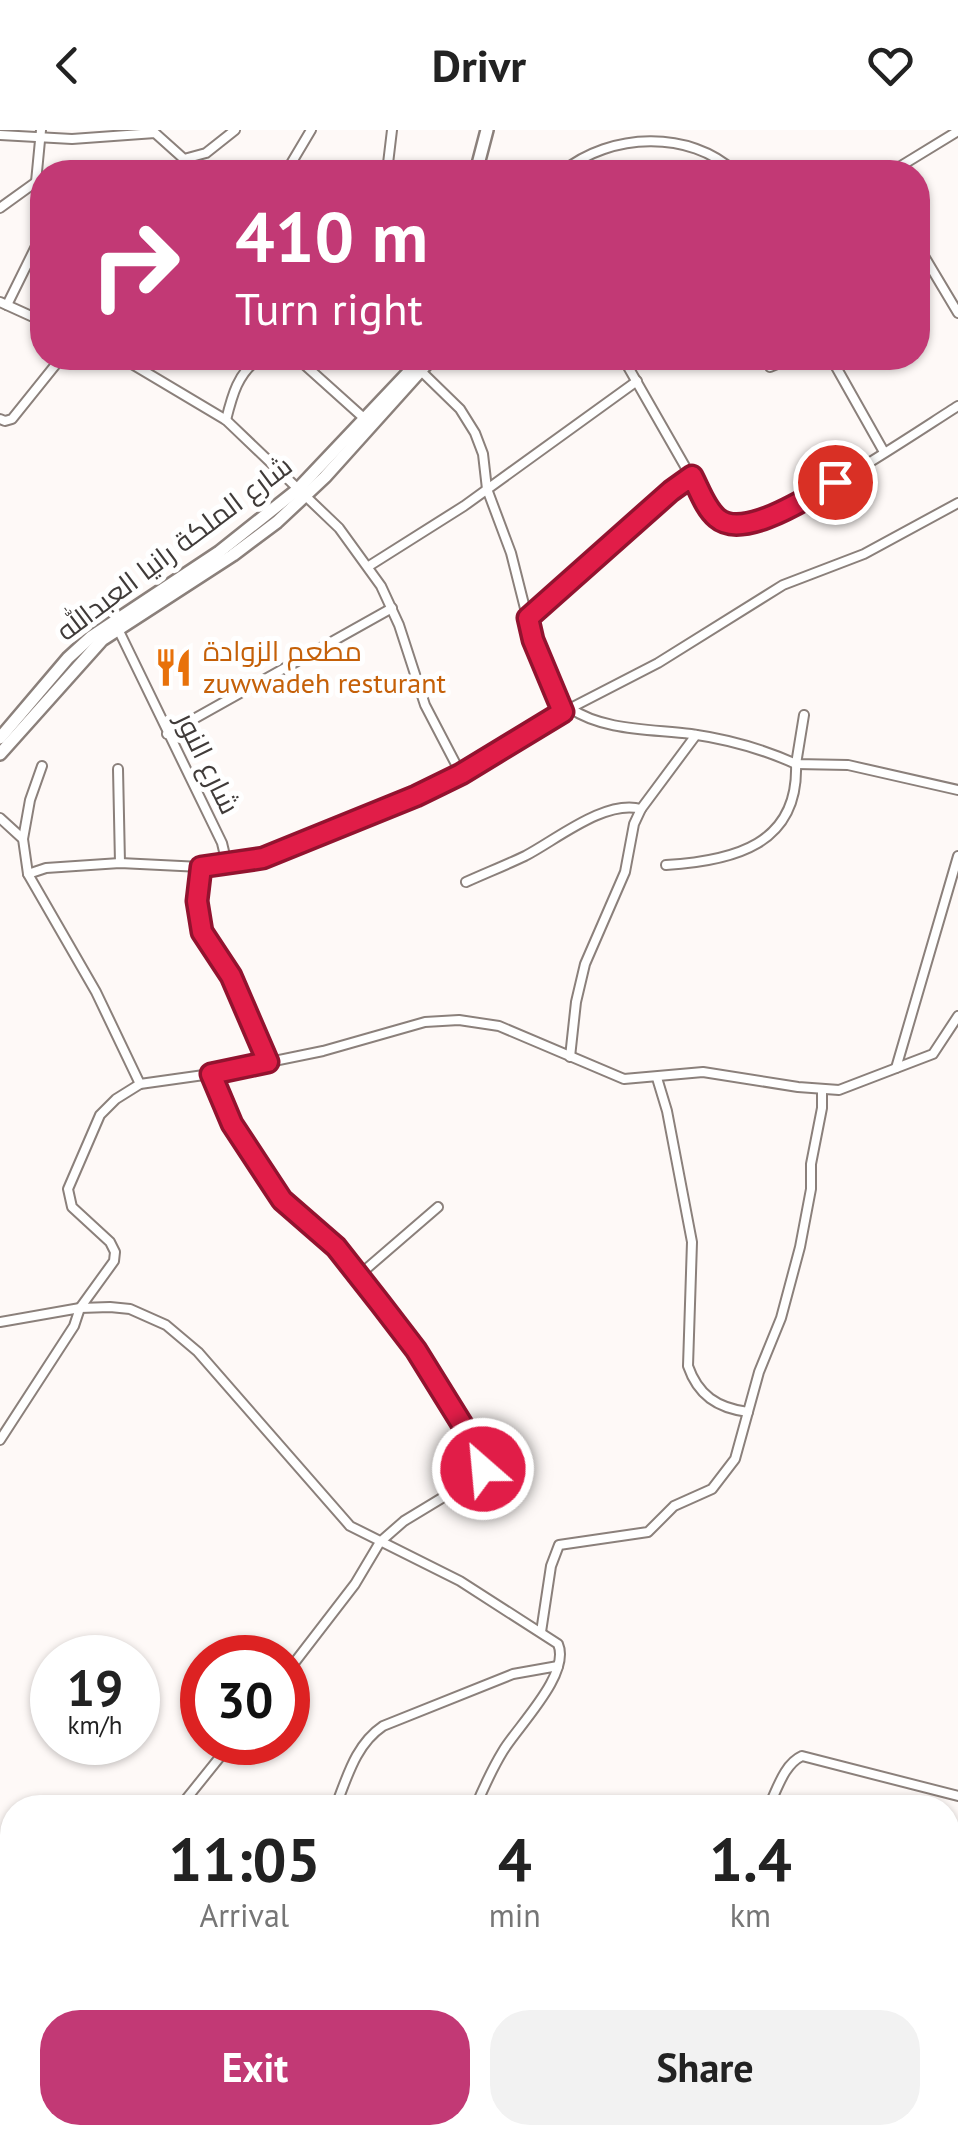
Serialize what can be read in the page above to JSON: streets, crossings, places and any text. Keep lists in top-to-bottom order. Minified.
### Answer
{"streets":{"main road":["شارع الملكة رانيا العبدالله"],"street":["شارع النور"]},"crossings":[["شارع الملكة رانيا العبدالله","شارع النور"]],"places":{"restaurant":["مطعم الزوادة zuwwadeh resturant"]},"page":{"header":"Drivr","turn":["410 m","Turn right"],"speed":"19 km/h","limit":"30","eta":["11:05","Arrival","4","min","1.4","km"],"buttons":["Exit","Share"]}}
